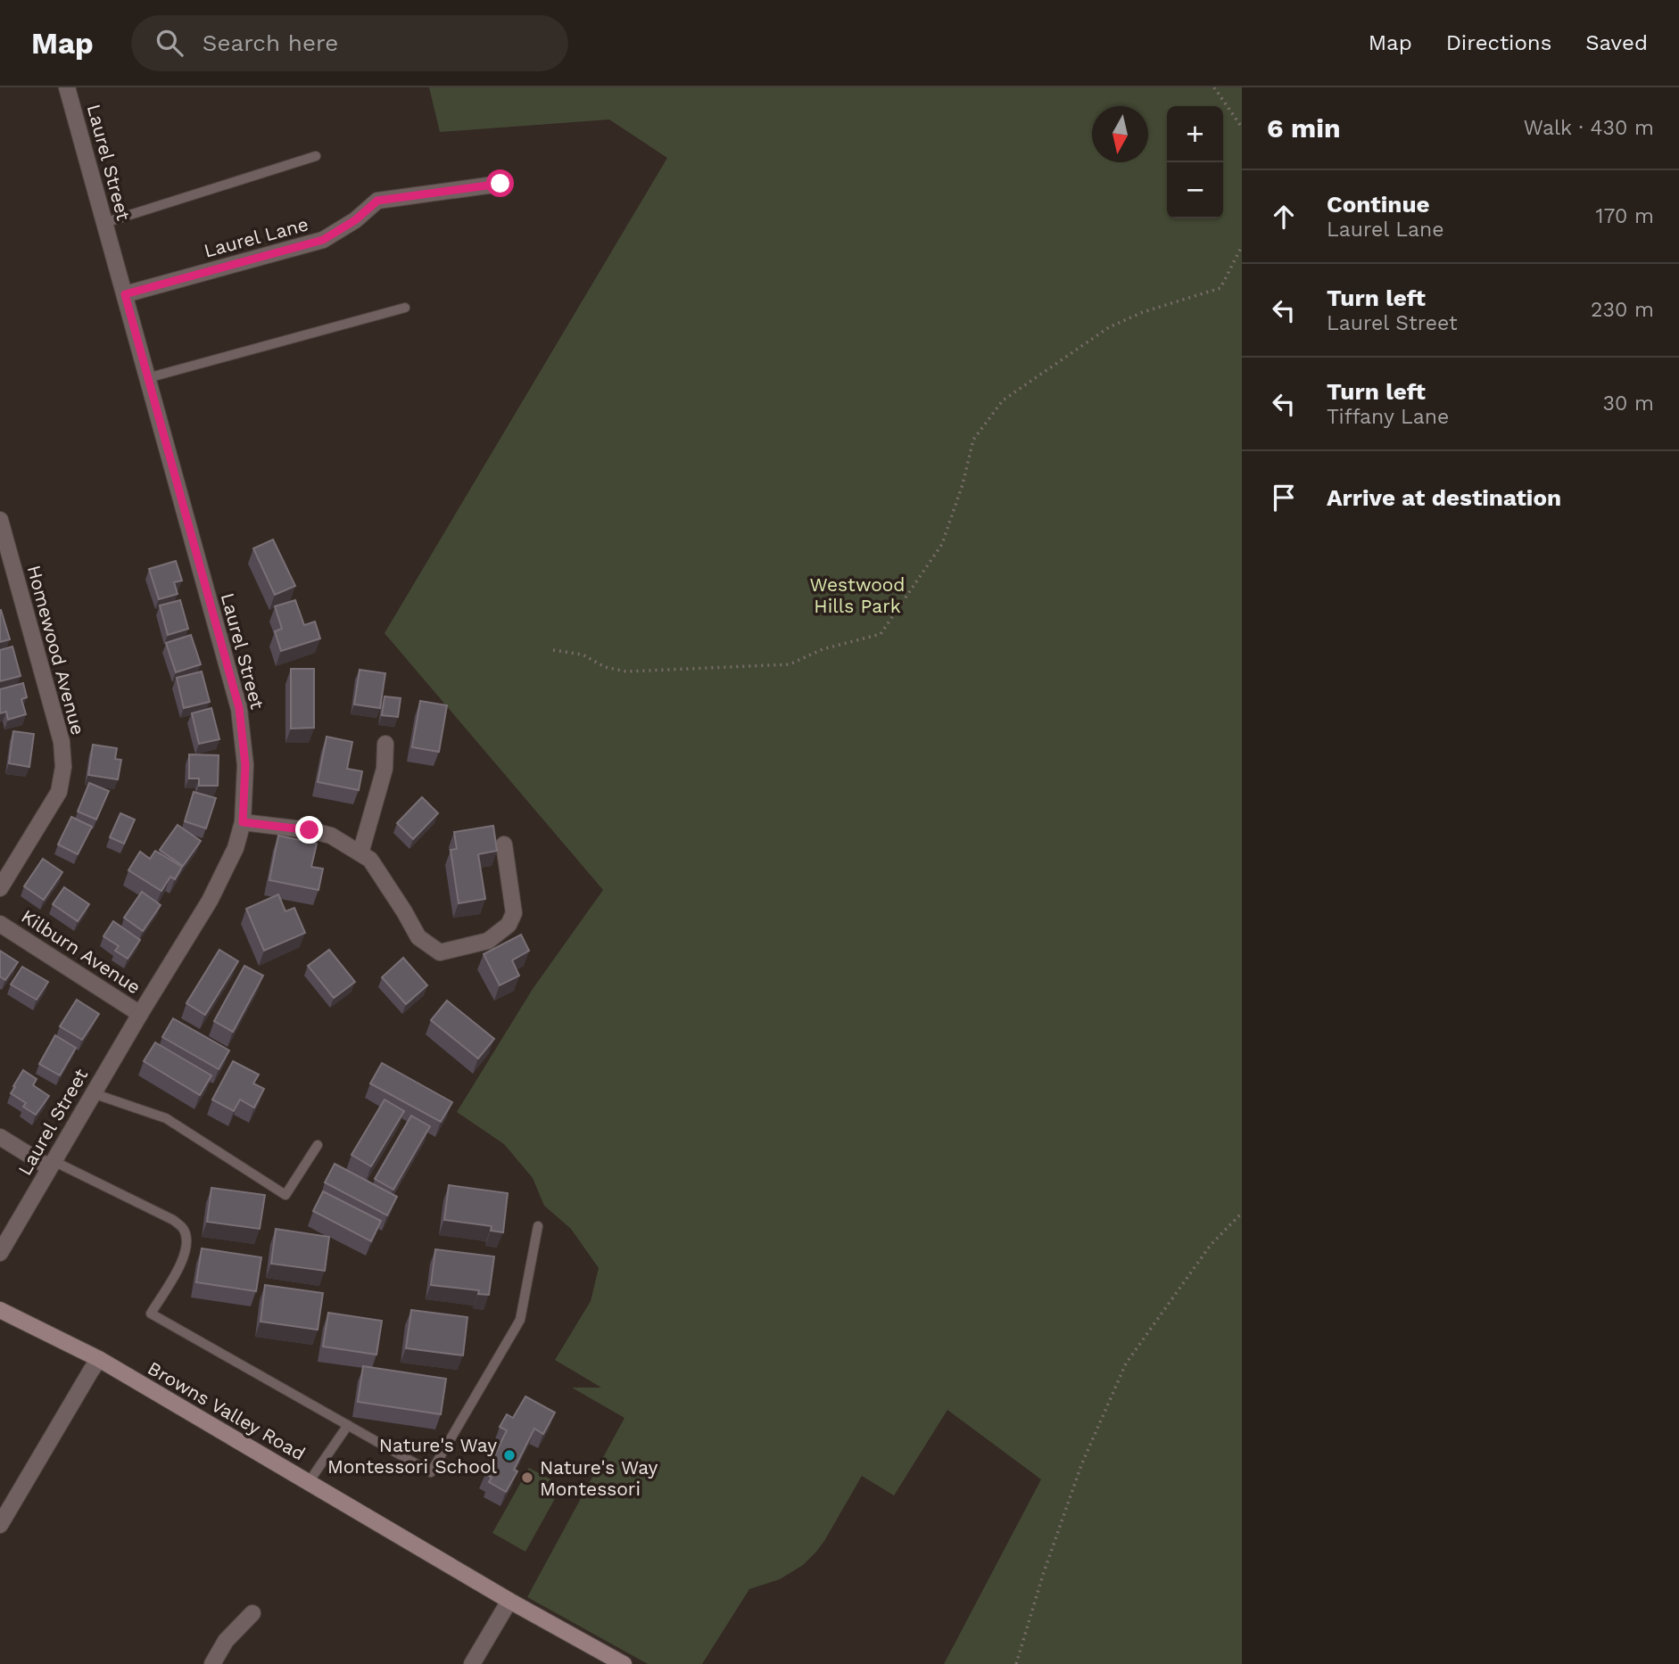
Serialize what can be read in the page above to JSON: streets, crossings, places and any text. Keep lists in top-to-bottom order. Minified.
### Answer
{"streets":{"main road":["Browns Valley Road"],"street":["Laurel Street","Laurel Lane","Homewood Avenue","Kilburn Avenue"]},"crossings":[["Laurel Street","Laurel Lane"],["Laurel Street","Kilburn Avenue"]],"parks":["Westwood Hills Park"],"places":["Nature's Way Montessori School","Nature's Way Montessori"],"north":"bottom","page":{"header":"Map","search":"Search here","nav":["Map","Directions","Saved"],"heading":["6 min","Walk · 430 m"],"map_buttons":["+","−"],"list":[["Continue","Laurel Lane","170 m"],["Turn left","Laurel Street","230 m"],["Turn left","Tiffany Lane","30 m"],"Arrive at destination"]}}
